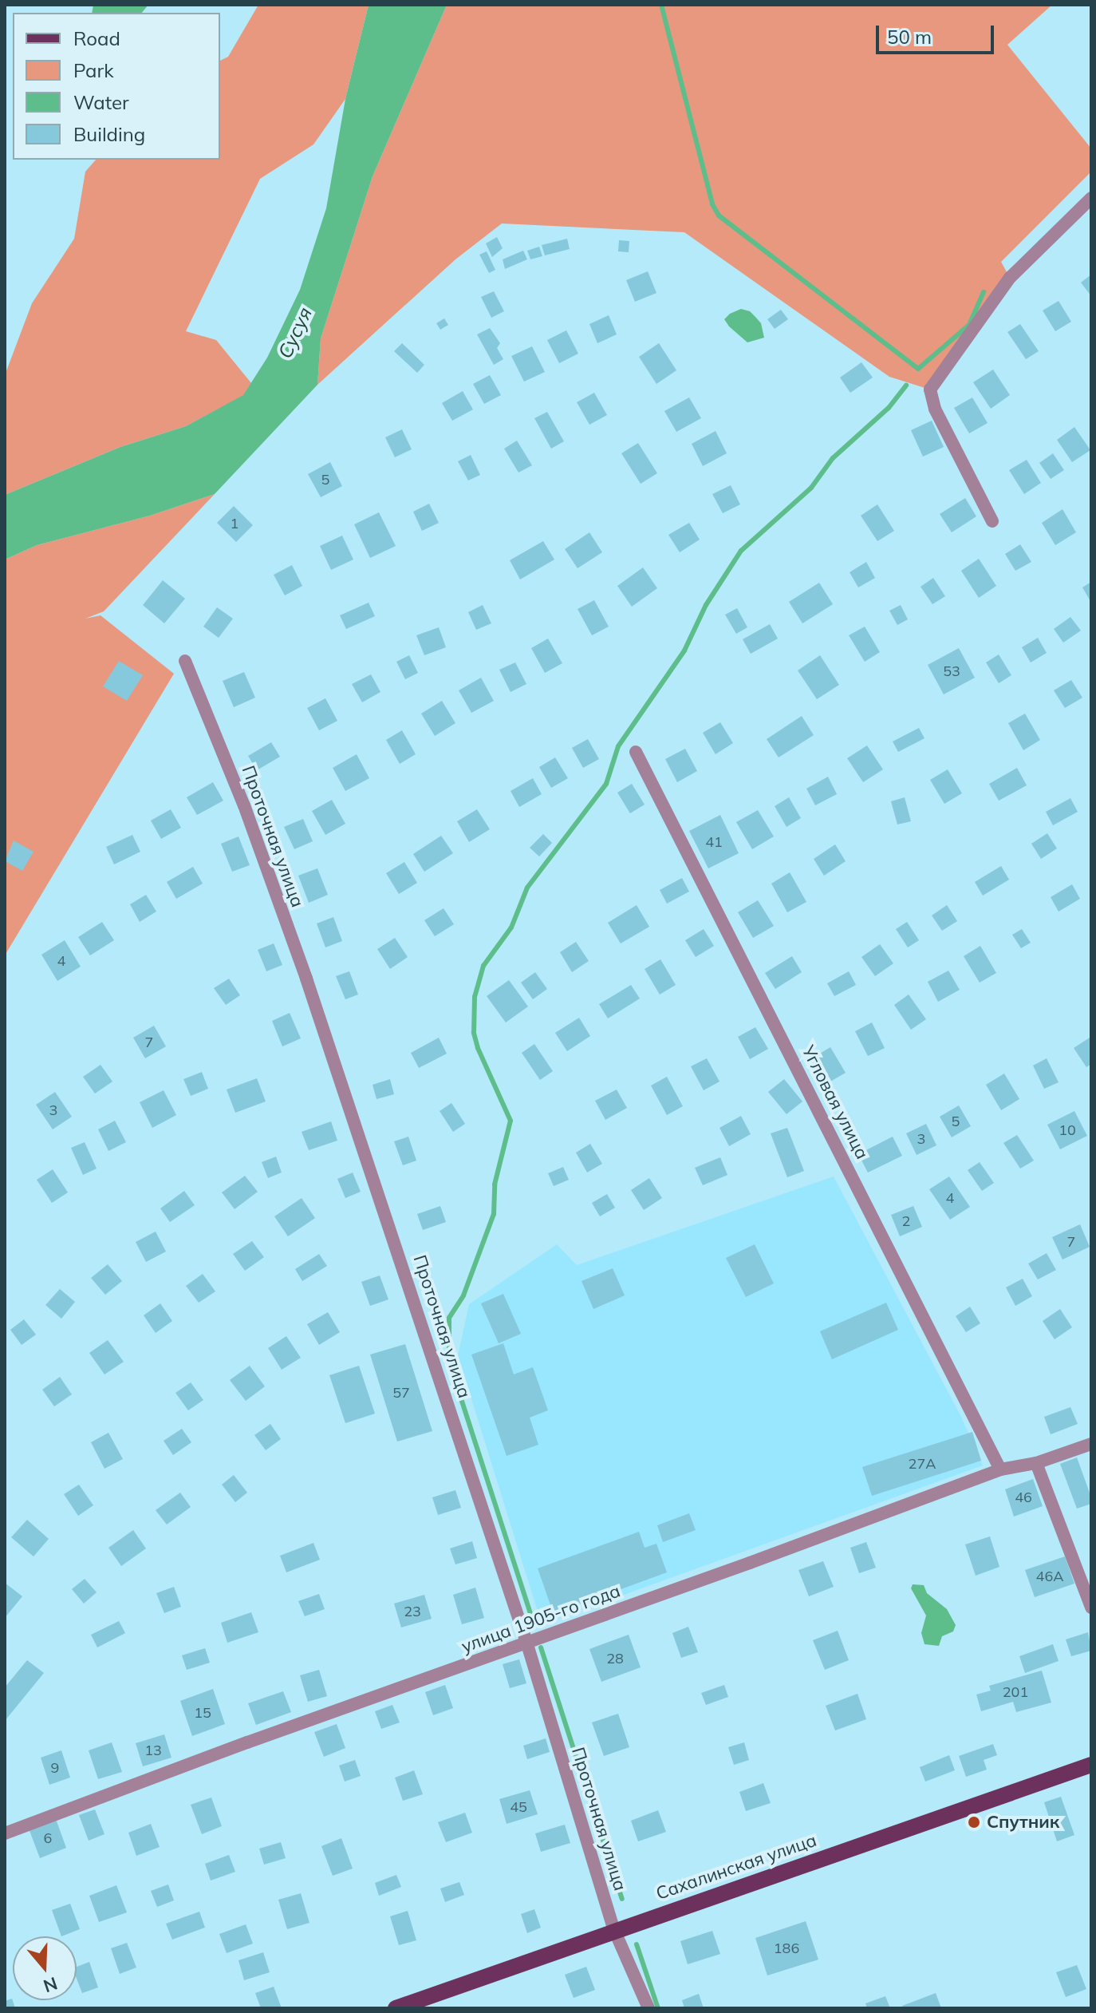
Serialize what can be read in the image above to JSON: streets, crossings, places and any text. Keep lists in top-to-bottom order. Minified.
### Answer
{"streets":{"main road":["Сахалинская улица"],"street":["Проточная улица","Угловая улица","улица 1905-го года"]},"crossings":[["Проточная улица","улица 1905-го года"],["Проточная улица","Сахалинская улица"],["Угловая улица","улица 1905-го года"]],"water":["Сусуя"],"places":["Спутник"],"house_numbers":["5","1","53","41","4","7","3","5","10","3","4","2","7","57","27А","46","46А","23","28","201","15","13","9","45","6","186"],"legend":["Road","Park","Water","Building"],"scale_bar":"50 m","north":"bottom"}
